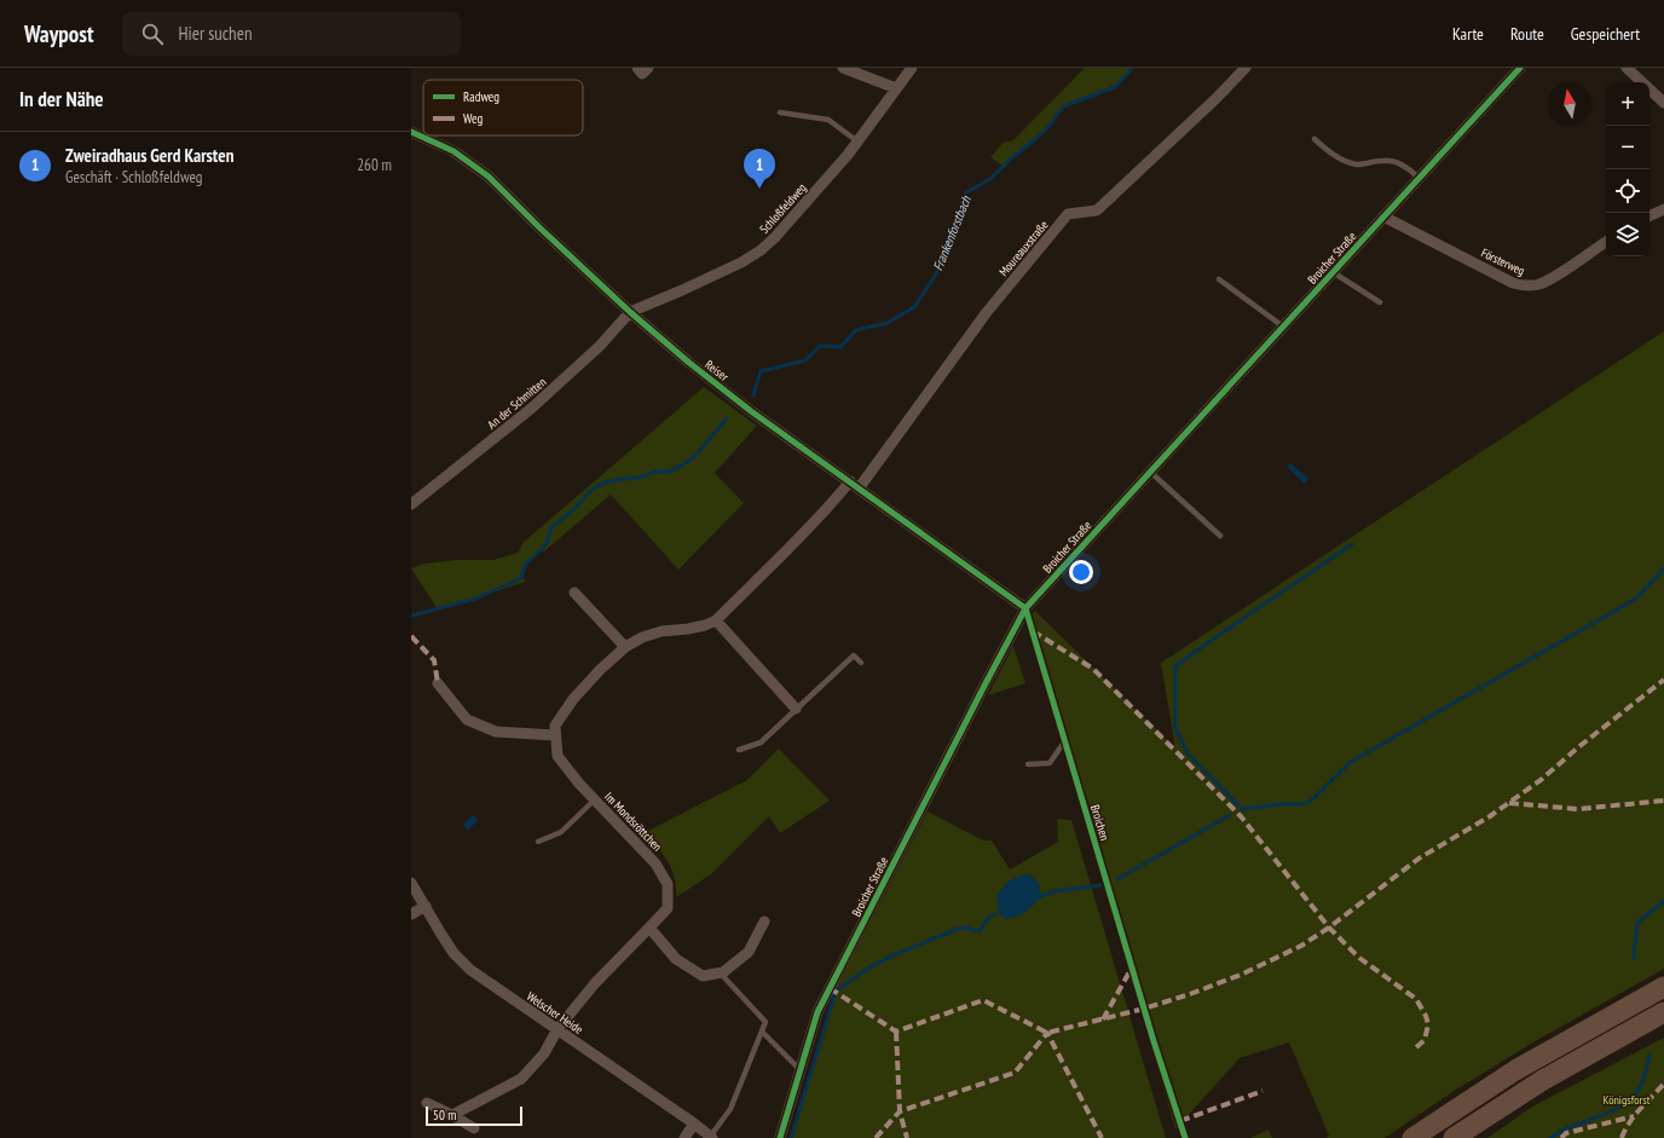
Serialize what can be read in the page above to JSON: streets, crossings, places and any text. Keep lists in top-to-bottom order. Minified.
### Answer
{"streets":{"street":["Schloßfeldweg","Moureauxstraße","Broicher Straße","Försterweg","Reiser","An der Schmitten","Im Mondsröttchen","Welscher Heide"],"lane":["Broichen"]},"crossings":[["Schloßfeldweg","Reiser"],["Schloßfeldweg","An der Schmitten"],["Moureauxstraße","Reiser"],["Broicher Straße","Försterweg"],["Broicher Straße","Reiser"],["Broicher Straße","Broichen"],["Reiser","An der Schmitten"],["Reiser","Broichen"],["Im Mondsröttchen","Welscher Heide"]],"water":["Frankenforstbach"],"parks":["Königsforst"],"legend":["Radweg","Weg"],"scale_bar":"50 m","north":"top","page":{"header":"Waypost","search":"Hier suchen","nav":["Karte","Route","Gespeichert"],"heading":"In der Nähe","map_buttons":["+","−"],"list":[{"mark":"1","name":"Zweiradhaus Gerd Karsten","note":"Geschäft · Schloßfeldweg","value":"260 m"}],"pins":"1","scale":"50 m"}}
